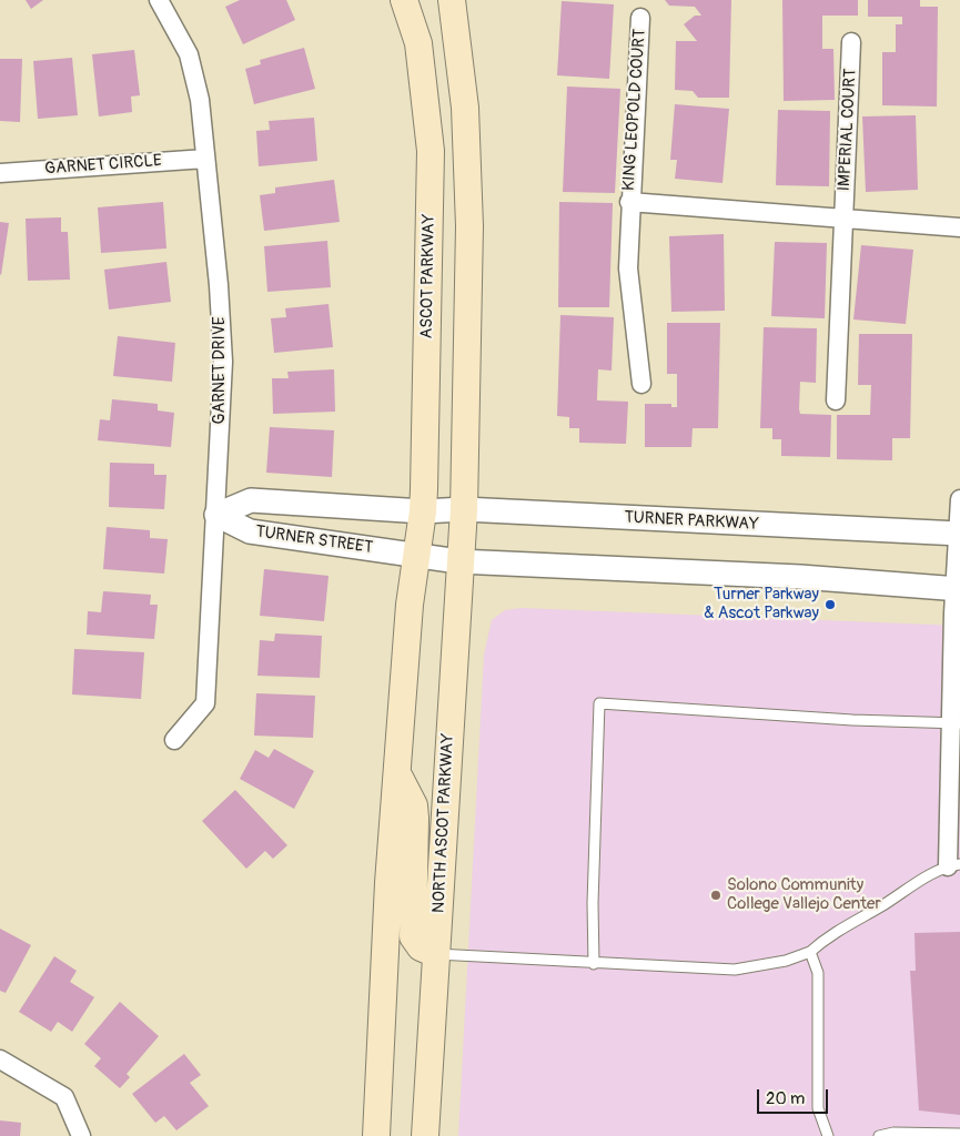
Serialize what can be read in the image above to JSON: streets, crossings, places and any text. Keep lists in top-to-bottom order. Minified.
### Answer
{"streets":{"main road":["ASCOT PARKWAY","NORTH ASCOT PARKWAY"],"street":["KING LEOPOLD COURT","IMPERIAL COURT","GARNET CIRCLE","GARNET DRIVE","TURNER PARKWAY","TURNER STREET"]},"crossings":[["GARNET CIRCLE","GARNET DRIVE"],["ASCOT PARKWAY","TURNER PARKWAY"],["ASCOT PARKWAY","TURNER STREET"],["GARNET DRIVE","TURNER STREET"],["TURNER PARKWAY","TURNER STREET"],["TURNER PARKWAY","NORTH ASCOT PARKWAY"],["TURNER STREET","NORTH ASCOT PARKWAY"]],"places":["Turner Parkway & Ascot Parkway","Solono Community College Vallejo Center"],"scale_bar":"20 m"}
